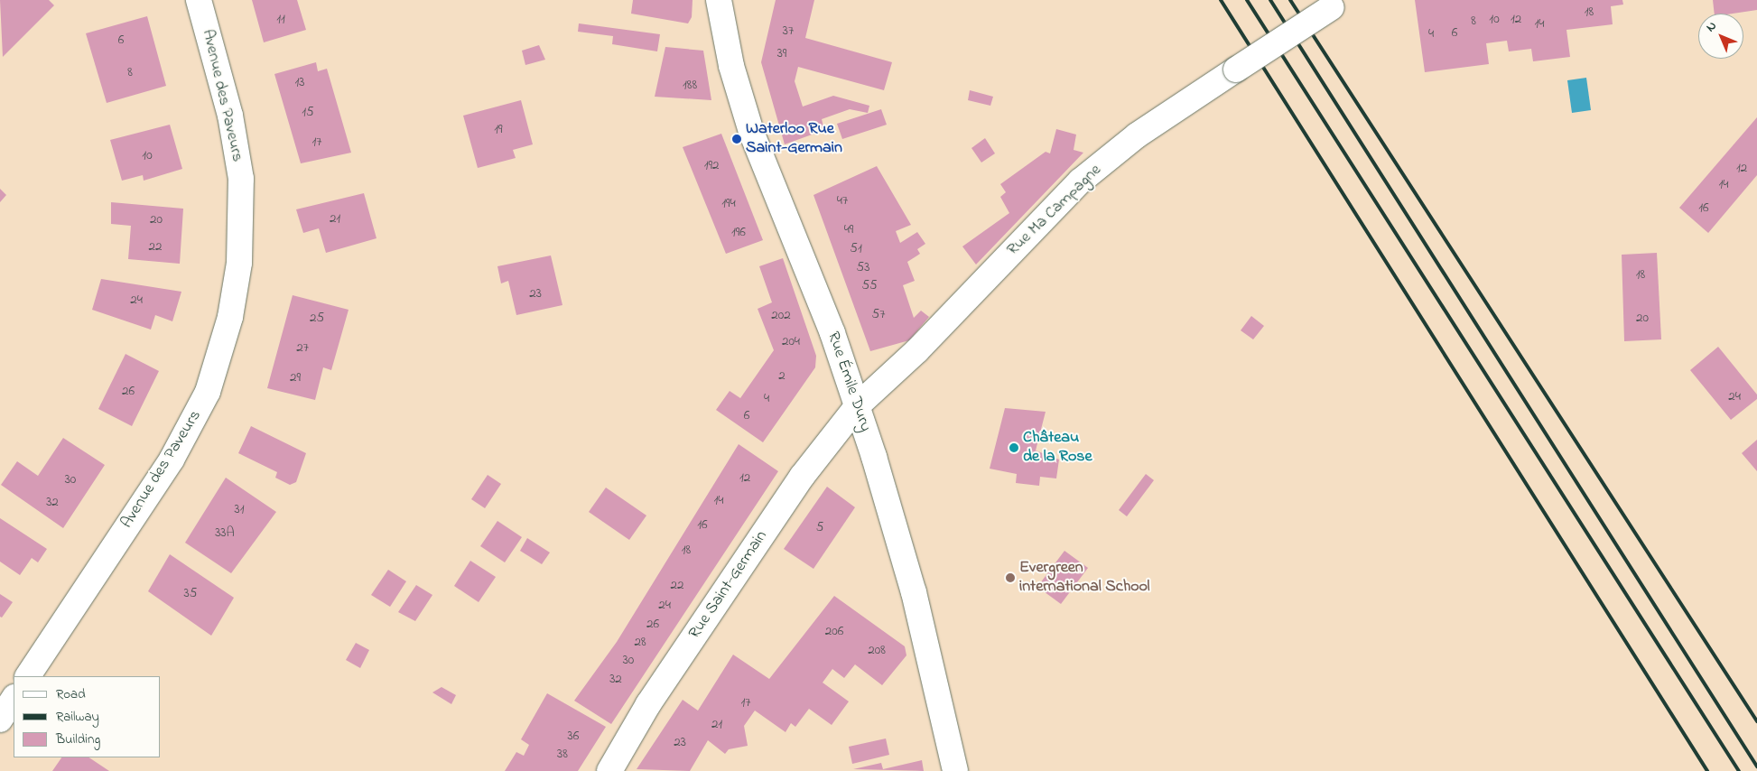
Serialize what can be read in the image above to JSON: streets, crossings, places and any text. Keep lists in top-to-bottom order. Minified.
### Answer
{"streets":{"street":["Avenue des Paveurs","Rue Ma Campagne","Rue Émile Dury","Rue Saint-Germain"]},"crossings":[["Rue Ma Campagne","Rue Émile Dury"],["Rue Ma Campagne","Rue Saint-Germain"],["Rue Émile Dury","Rue Saint-Germain"]],"places":["Waterloo Rue Saint-Germain","Château de la Rose","Evergreen international School"],"house_numbers":["18","11","10","12","8","14","37","6","4","6","39","8","13","188","15","19","17","10","192","12","14","47","194","16","21","20","49","196","22","51","53","18","55","23","24","57","202","25","20","204","27","2","29","26","24","4","6","12","30","14","32","31","16","5","33A","18","22","35","24","26","206","28","208","30","32","17","21","36","23","38"],"legend":["Road","Railway","Building"],"north":"top left"}
